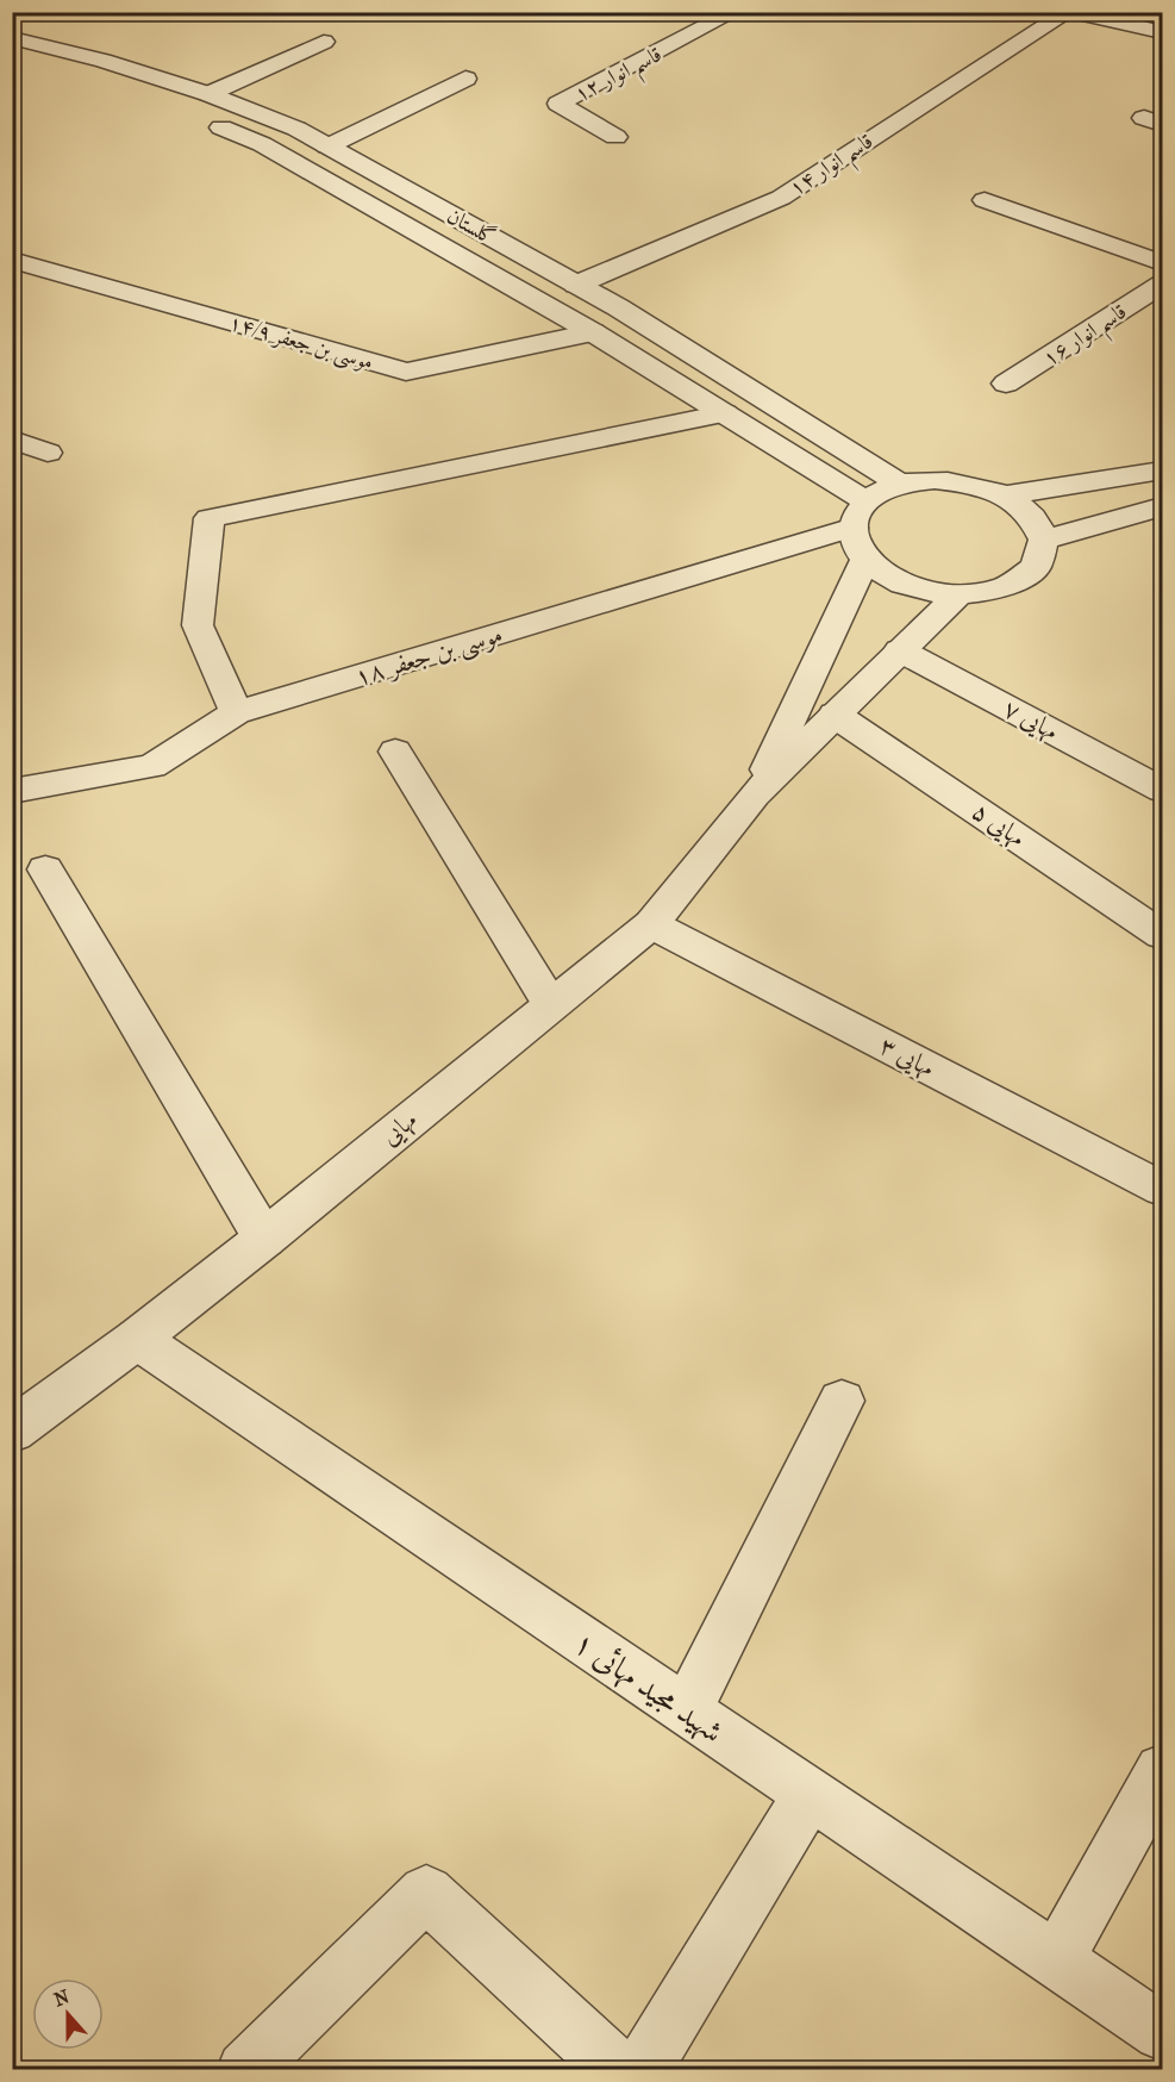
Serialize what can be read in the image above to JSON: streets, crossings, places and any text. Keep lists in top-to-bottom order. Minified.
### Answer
{"streets":{"street":["قاسم انوار ۱۲","قاسم انوار ۱۴","گلستان","قاسم انوار ۱۶","موسی بن جعفر ۱۴/۹","موسی بن جعفر ۱۸","مهایی ۷","مهایی ۵","مهایی ۳","مهایی","شهید مجید مهائی ۱"]},"crossings":[["قاسم انوار ۱۴","گلستان"],["گلستان","موسی بن جعفر ۱۴/۹"],["گلستان","موسی بن جعفر ۱۸"],["مهایی ۳","مهایی"],["مهایی","شهید مجید مهائی ۱"]],"north":"top"}
